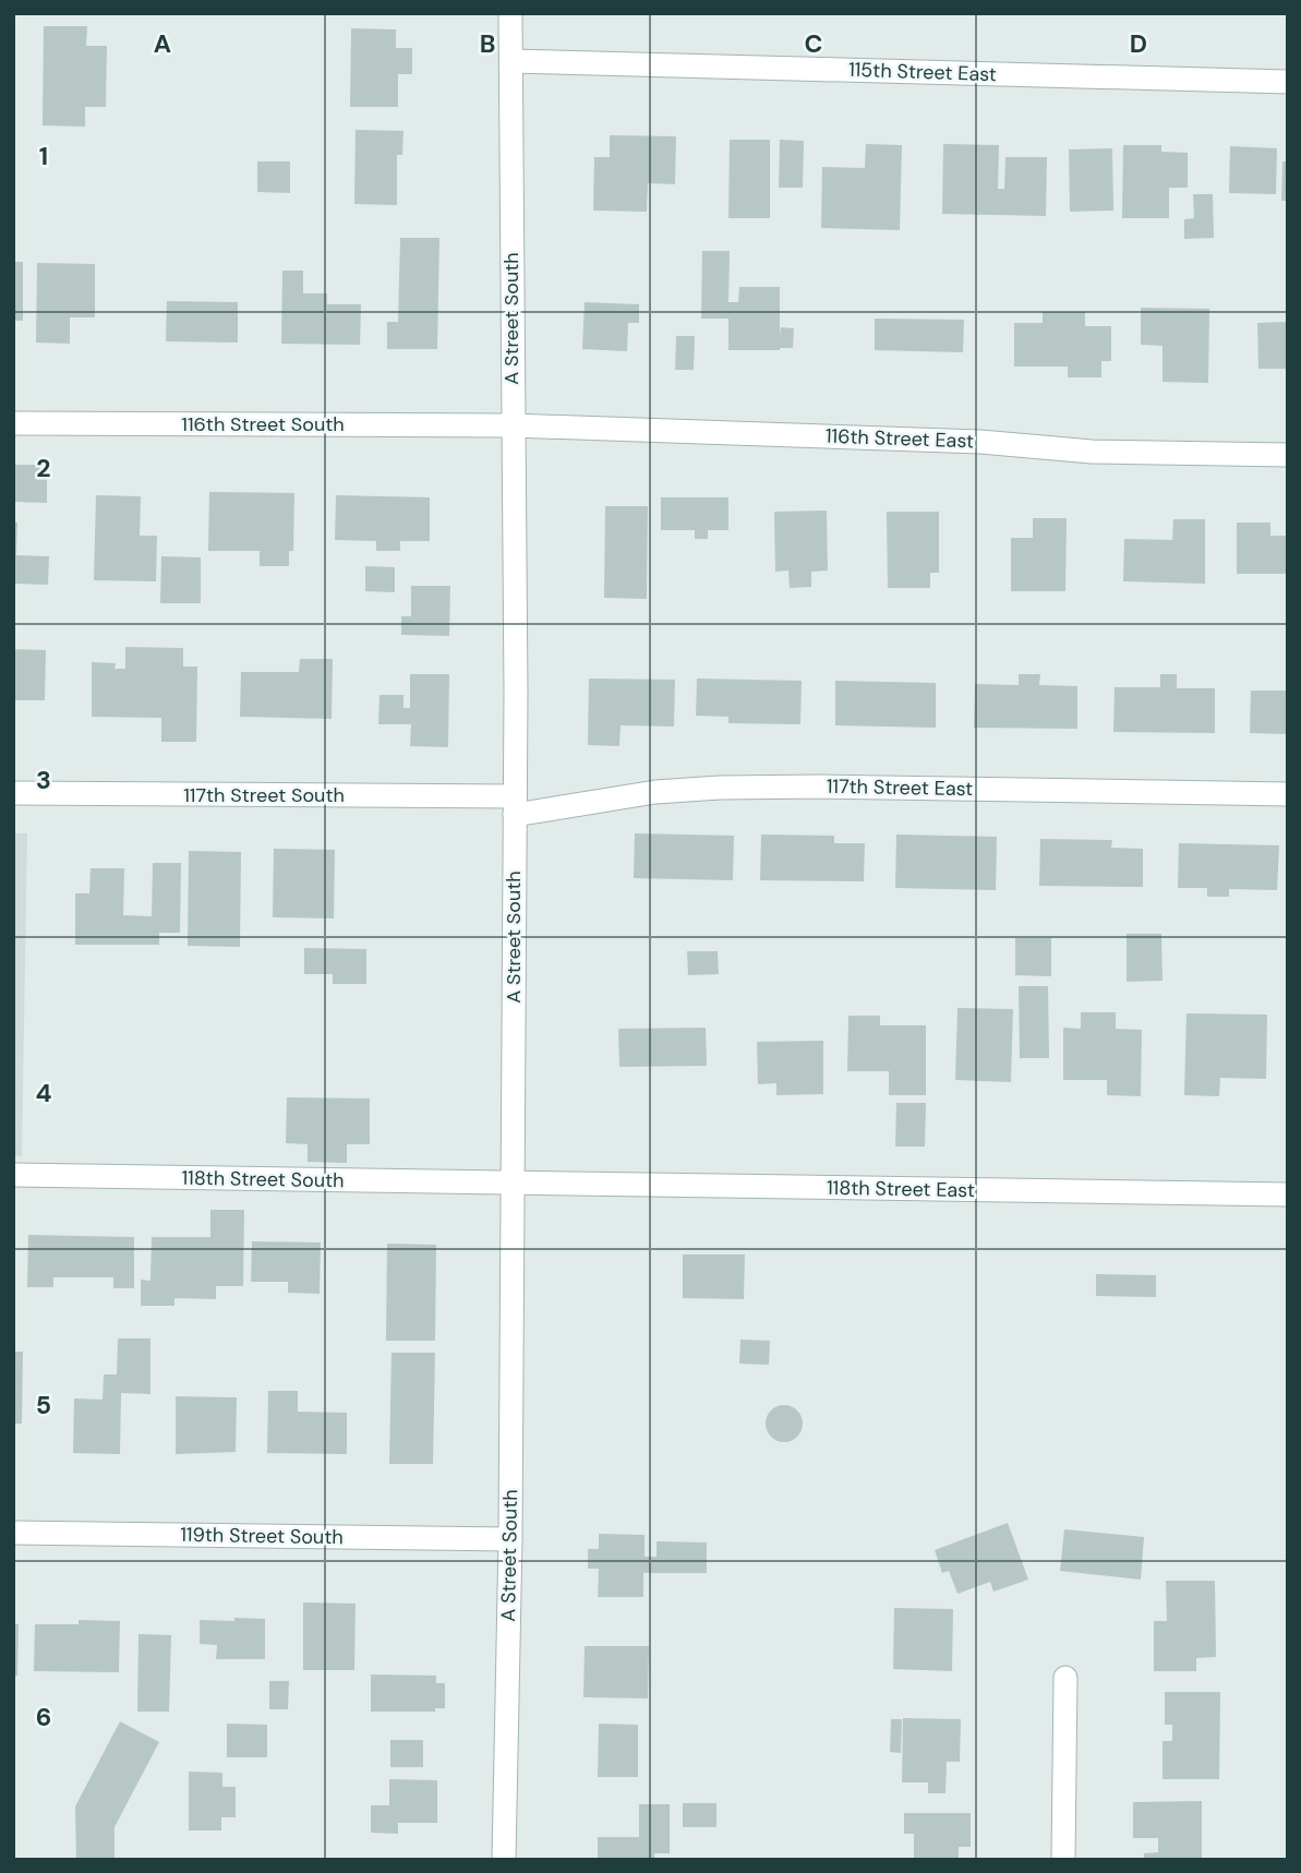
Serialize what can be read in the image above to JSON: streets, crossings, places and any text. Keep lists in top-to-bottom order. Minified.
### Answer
{"streets":{"street":["115th Street East","A Street South","116th Street South","116th Street East","117th Street East","117th Street South","118th Street South","118th Street East","119th Street South"]},"crossings":[["115th Street East","A Street South"],["A Street South","116th Street South"],["A Street South","116th Street East"],["A Street South","117th Street East"],["A Street South","117th Street South"],["A Street South","118th Street South"],["A Street South","118th Street East"],["A Street South","119th Street South"],["116th Street South","116th Street East"],["117th Street East","117th Street South"],["118th Street South","118th Street East"]],"grid":{"columns":["A","B","C","D"],"rows":["1","2","3","4","5","6"]}}
